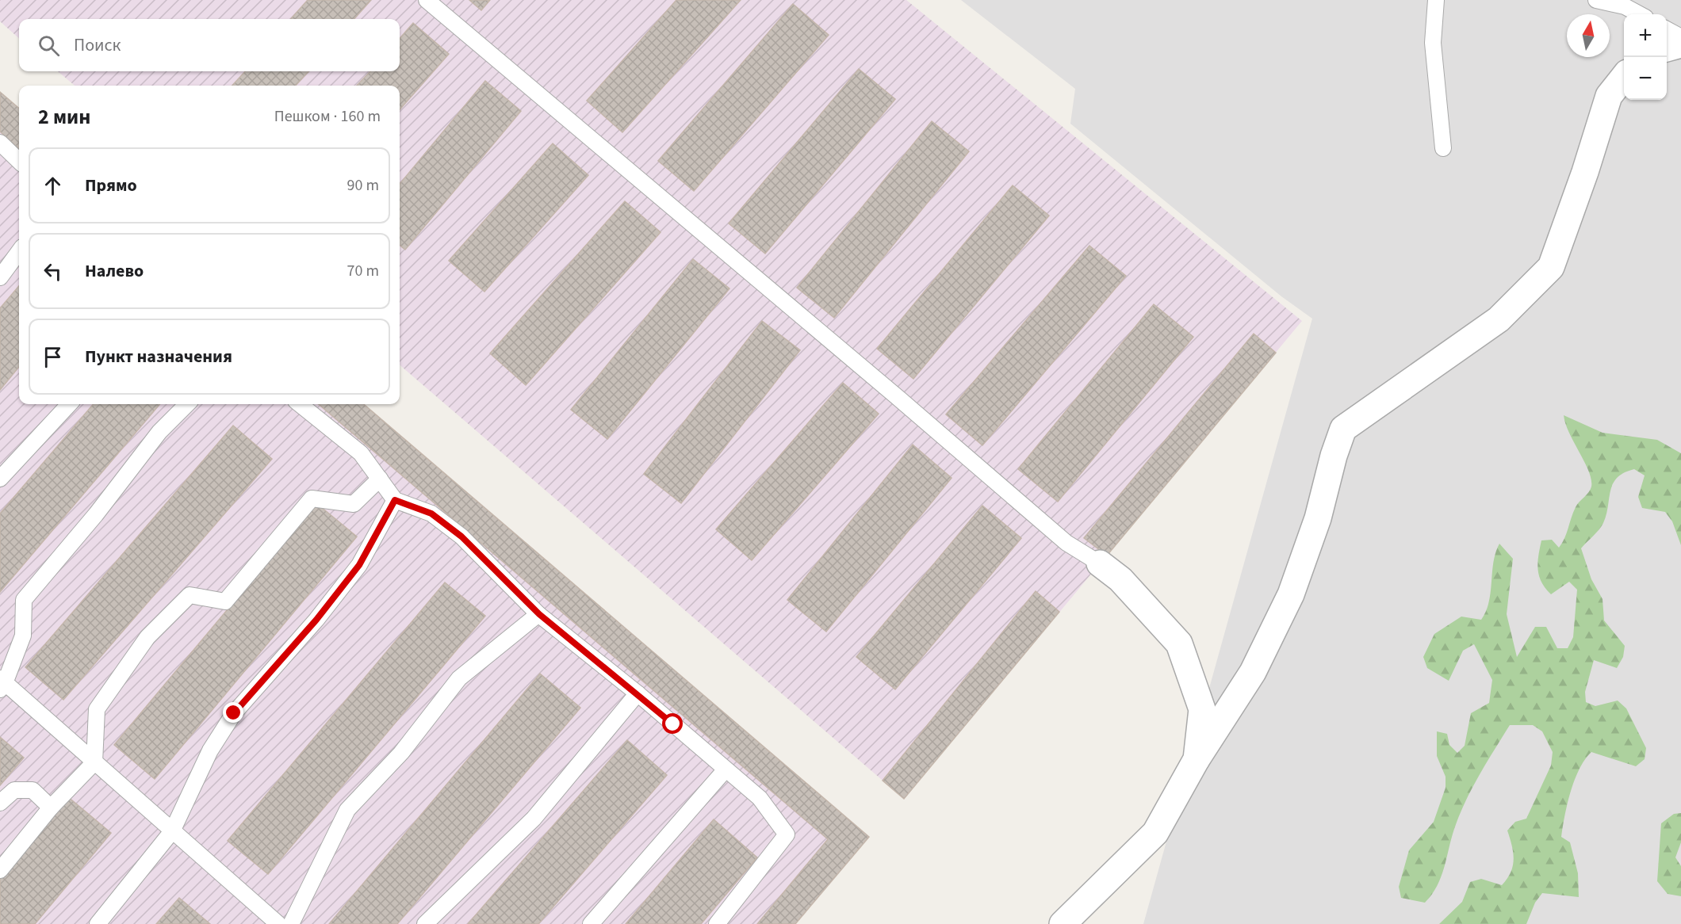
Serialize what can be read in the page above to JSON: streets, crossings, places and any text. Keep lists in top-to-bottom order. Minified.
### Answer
{"north":"top","page":{"map_buttons":["+","−"],"search":"Поиск","heading":["2 мин","Пешком · 160 m"],"list":[["Прямо","90 m"],["Налево","70 m"],"Пункт назначения"]}}
